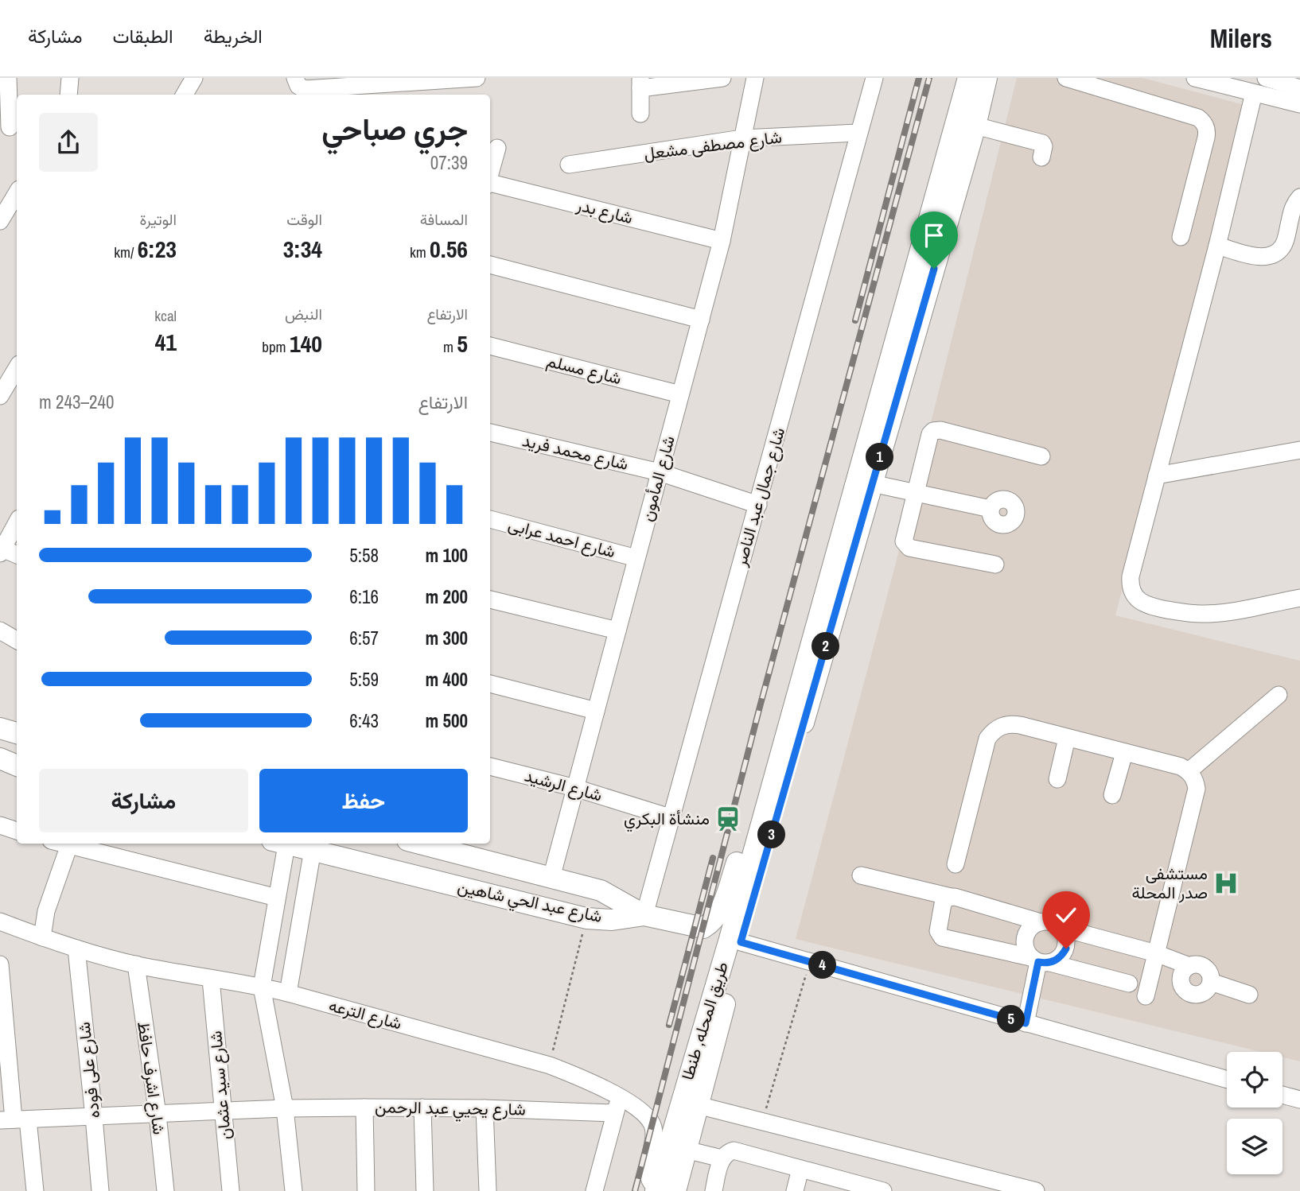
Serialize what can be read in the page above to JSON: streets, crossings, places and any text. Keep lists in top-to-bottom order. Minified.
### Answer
{"streets":{"main road":["شارع عبد الحي شاهين","طريق المحله, طنطا"],"street":["شارع مصطفى مشعل","شارع بدر","شارع مسلم","شارع محمد فريد","شارع المأمون","شارع جمال عبد الناصر","شارع احمد عرابى","شارع الرشيد","شارع الترعه","شارع على فوده","شارع اشرف حافظ","شارع سيد عثمان","شارع يحيي عبد الرحمن"]},"crossings":[["شارع مصطفى مشعل","شارع المأمون"],["شارع مصطفى مشعل","شارع جمال عبد الناصر"],["شارع بدر","شارع المأمون"],["شارع مسلم","شارع المأمون"],["شارع محمد فريد","شارع المأمون"],["شارع محمد فريد","شارع جمال عبد الناصر"],["شارع المأمون","شارع احمد عرابى"],["شارع المأمون","شارع الرشيد"],["شارع المأمون","شارع عبد الحي شاهين"],["شارع جمال عبد الناصر","شارع الرشيد"],["شارع جمال عبد الناصر","شارع عبد الحي شاهين"],["شارع الترعه","طريق المحله, طنطا"],["شارع الترعه","شارع على فوده"],["شارع الترعه","شارع اشرف حافظ"],["شارع الترعه","شارع سيد عثمان"],["شارع الترعه","شارع يحيي عبد الرحمن"],["شارع على فوده","شارع يحيي عبد الرحمن"],["شارع اشرف حافظ","شارع يحيي عبد الرحمن"],["شارع سيد عثمان","شارع يحيي عبد الرحمن"]],"places":{"station":["منشأة البكري"],"hospital":["مستشفى صدر المحلة"]},"page":{"header":"Milers","nav":["الخريطة","الطبقات","مشاركة"],"heading":["جري صباحي","07:39"],"stats":[["المسافة","0.56 km"],["الوقت","3:34"],["الوتيرة","6:23 /km"],["الارتفاع","5 m"],["النبض","140 bpm"],["kcal","41"]],"chart":["الارتفاع","240–243 m"],"pins":["1","2","3","4","5"],"list":[{"name":"100 m","note":"5:58"},{"name":"200 m","note":"6:16"},{"name":"300 m","note":"6:57"},{"name":"400 m","note":"5:59"},{"name":"500 m","note":"6:43"}],"buttons":["حفظ","مشاركة"]}}
